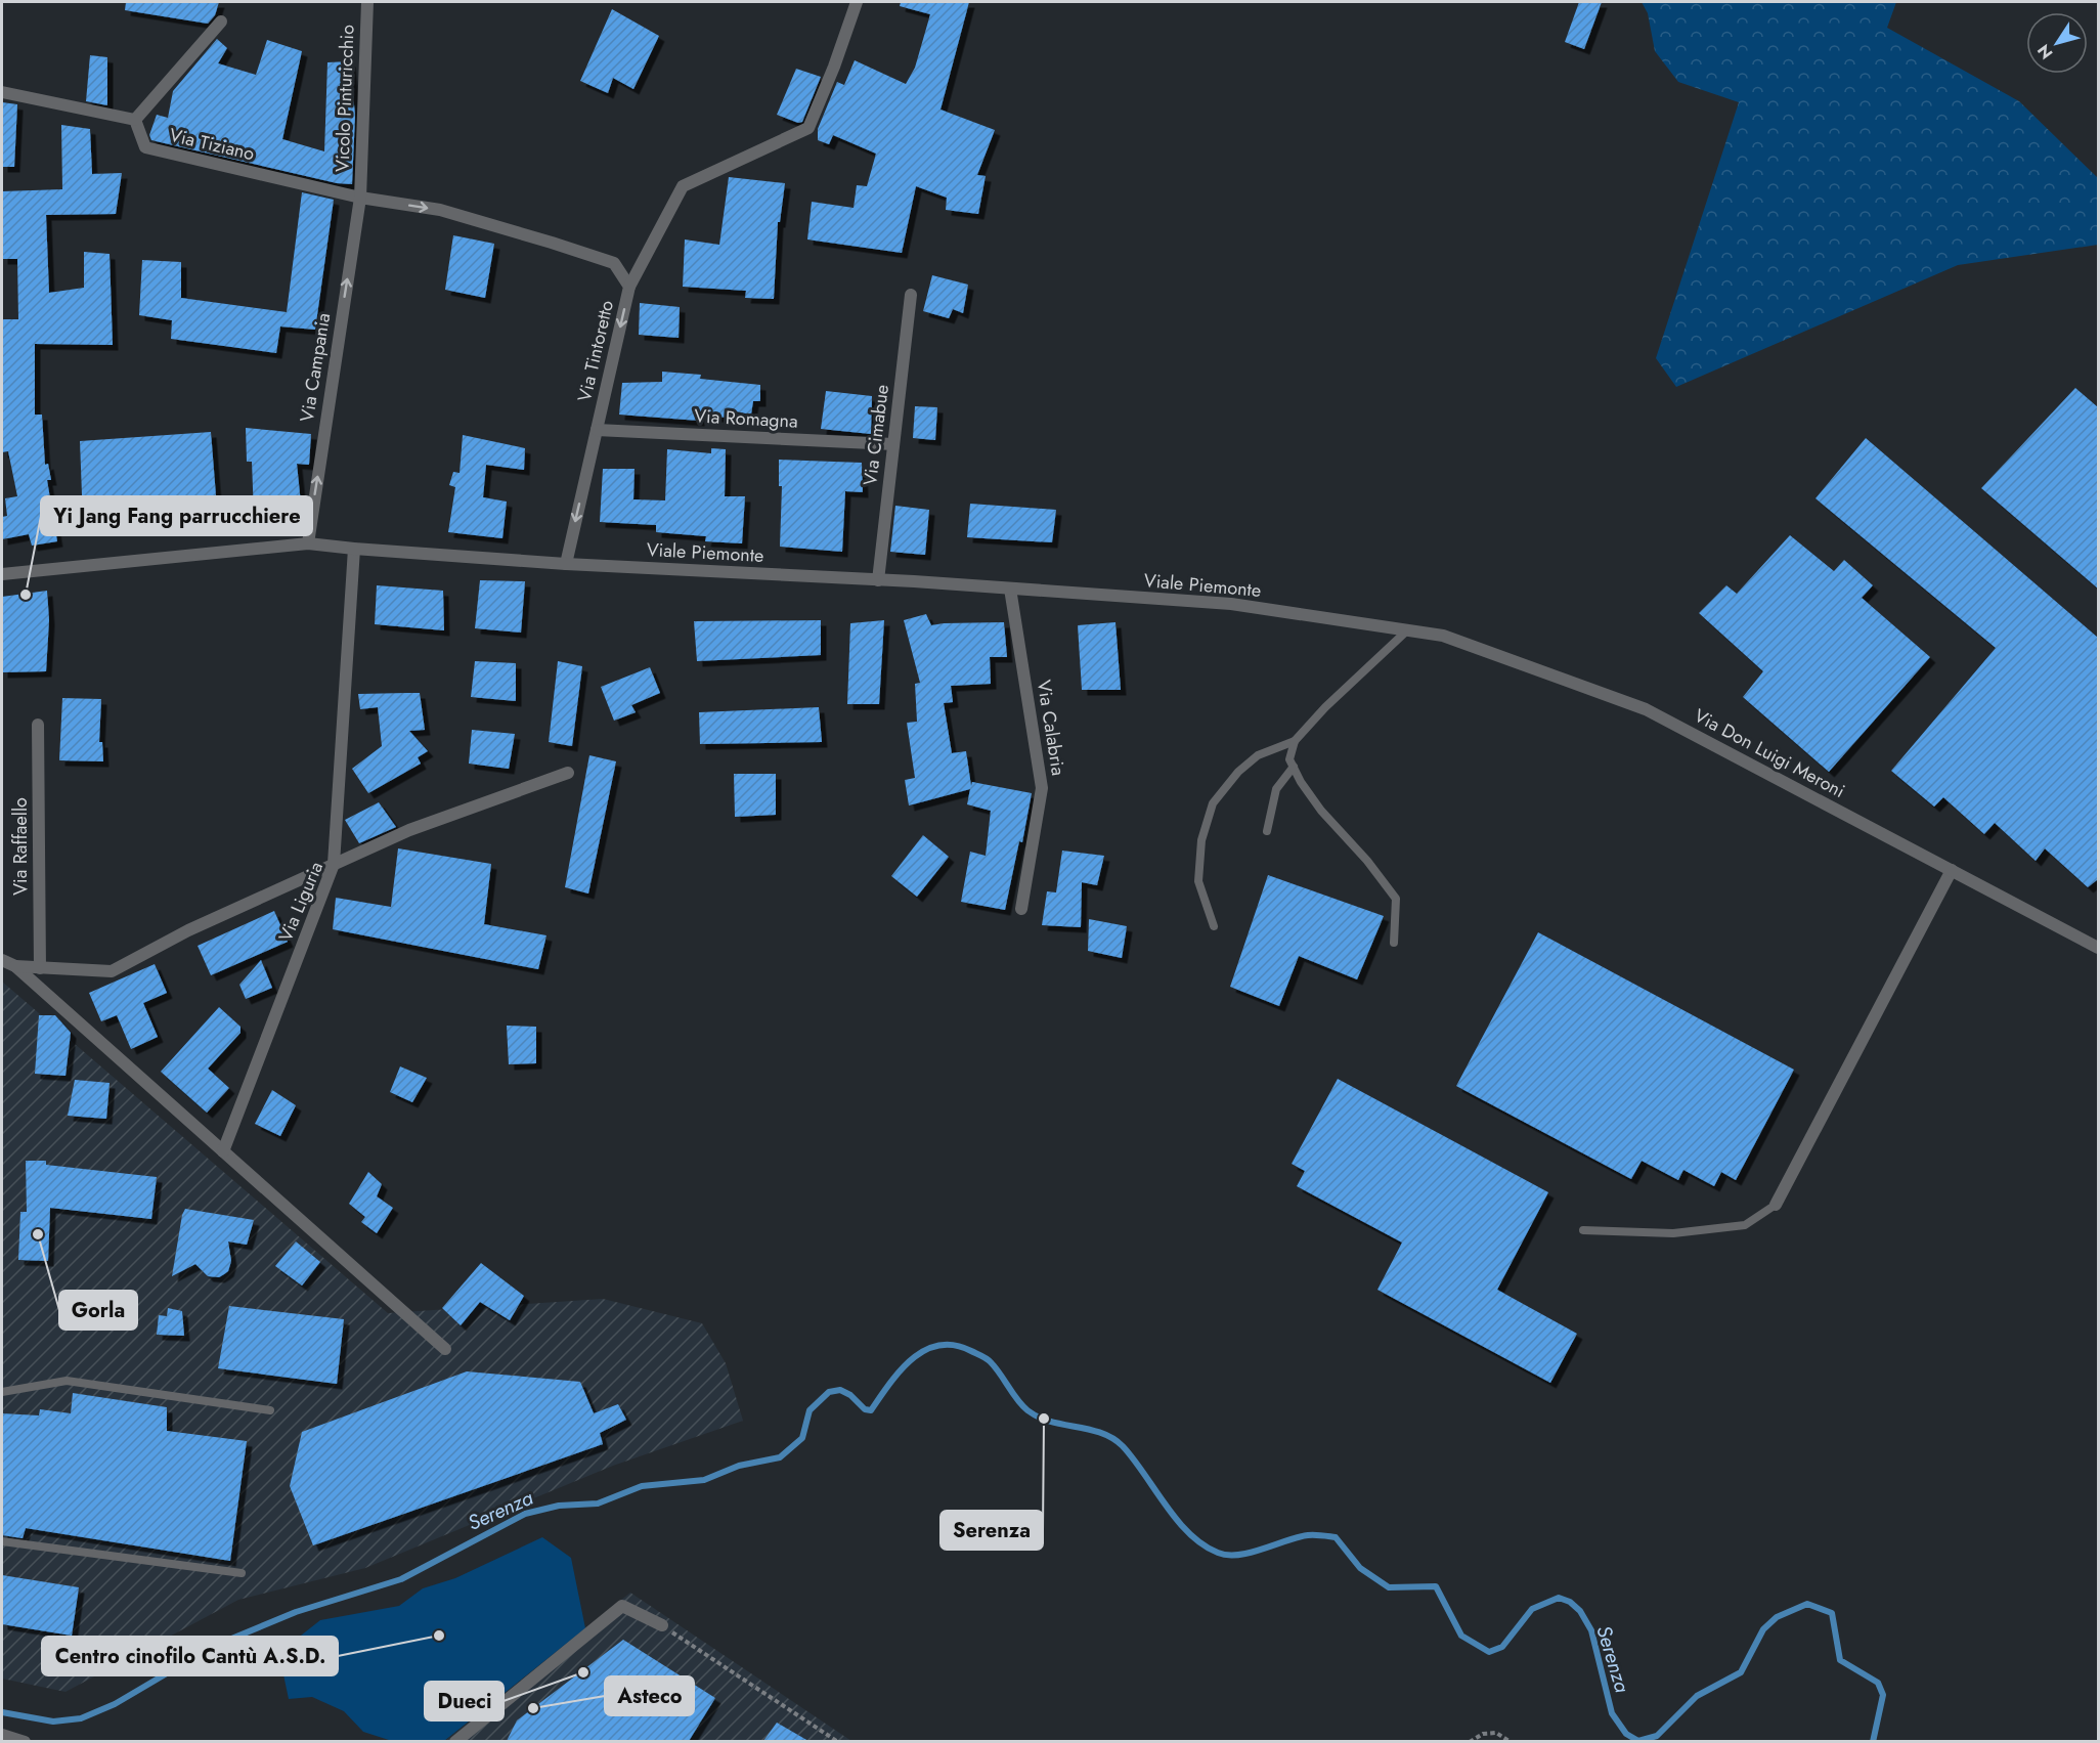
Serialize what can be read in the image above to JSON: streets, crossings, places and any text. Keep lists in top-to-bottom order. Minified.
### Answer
{"streets":{"street":["Vicolo Pinturicchio","Via Tiziano","Via Tintoretto","Via Campania","Via Romagna","Via Cimabue","Viale Piemonte","Via Calabria","Via Don Luigi Meroni","Via Raffaello","Via Liguria"]},"crossings":[["Vicolo Pinturicchio","Via Tiziano"],["Vicolo Pinturicchio","Via Tintoretto"],["Vicolo Pinturicchio","Via Campania"],["Via Tiziano","Via Tintoretto"],["Via Tiziano","Via Campania"],["Via Tintoretto","Via Campania"],["Via Tintoretto","Via Romagna"],["Via Tintoretto","Viale Piemonte"],["Via Campania","Viale Piemonte"],["Via Romagna","Via Cimabue"],["Via Cimabue","Viale Piemonte"],["Viale Piemonte","Via Calabria"],["Viale Piemonte","Via Don Luigi Meroni"]],"one_way":["Via Campania"],"water":["Serenza"],"places":["Yi Jang Fang parrucchiere","Gorla","Serenza","Centro cinofilo Cantù A.S.D.","Dueci","Asteco"],"north":"bottom left"}
